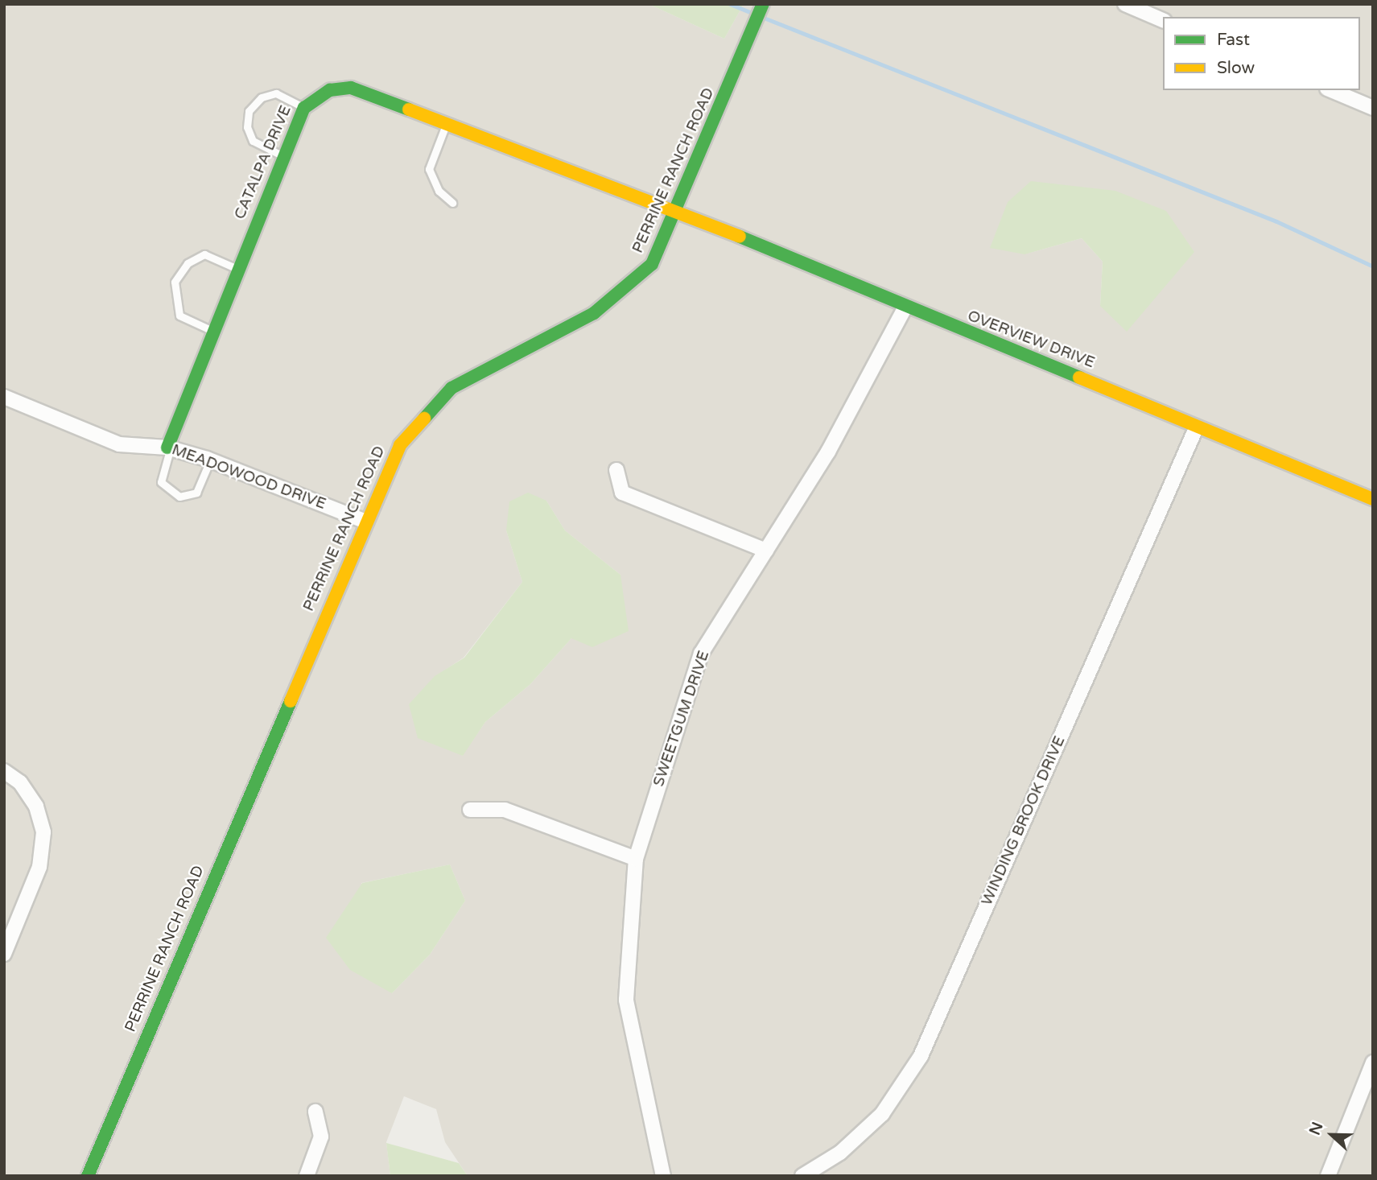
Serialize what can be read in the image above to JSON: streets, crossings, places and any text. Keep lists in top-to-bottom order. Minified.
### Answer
{"streets":{"street":["CATALPA DRIVE","PERRINE RANCH ROAD","OVERVIEW DRIVE","MEADOWOOD DRIVE","SWEETGUM DRIVE","WINDING BROOK DRIVE"]},"crossings":[["CATALPA DRIVE","PERRINE RANCH ROAD"],["CATALPA DRIVE","OVERVIEW DRIVE"],["CATALPA DRIVE","MEADOWOOD DRIVE"],["PERRINE RANCH ROAD","OVERVIEW DRIVE"],["PERRINE RANCH ROAD","MEADOWOOD DRIVE"],["OVERVIEW DRIVE","SWEETGUM DRIVE"],["OVERVIEW DRIVE","WINDING BROOK DRIVE"]],"legend":["Fast","Slow"],"north":"left"}
